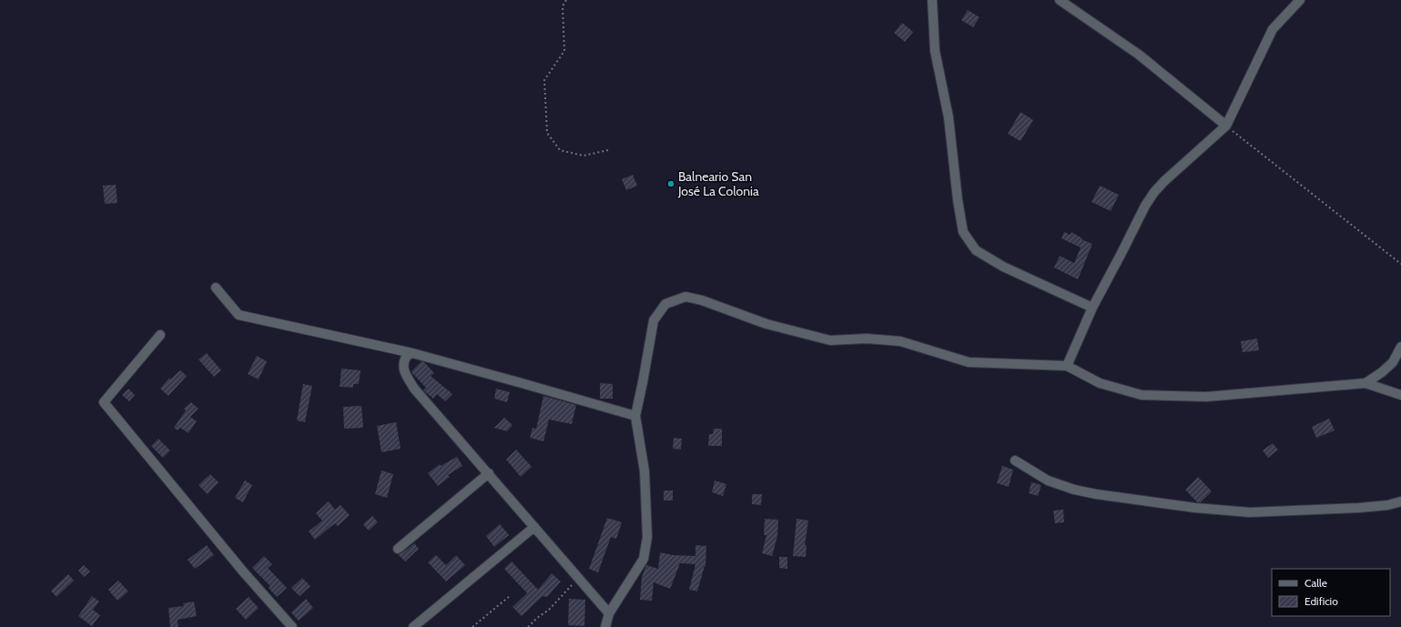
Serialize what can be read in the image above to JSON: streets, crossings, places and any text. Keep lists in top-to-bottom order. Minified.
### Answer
{"places":["Balneario San José La Colonia"],"legend":["Calle","Edificio"]}
